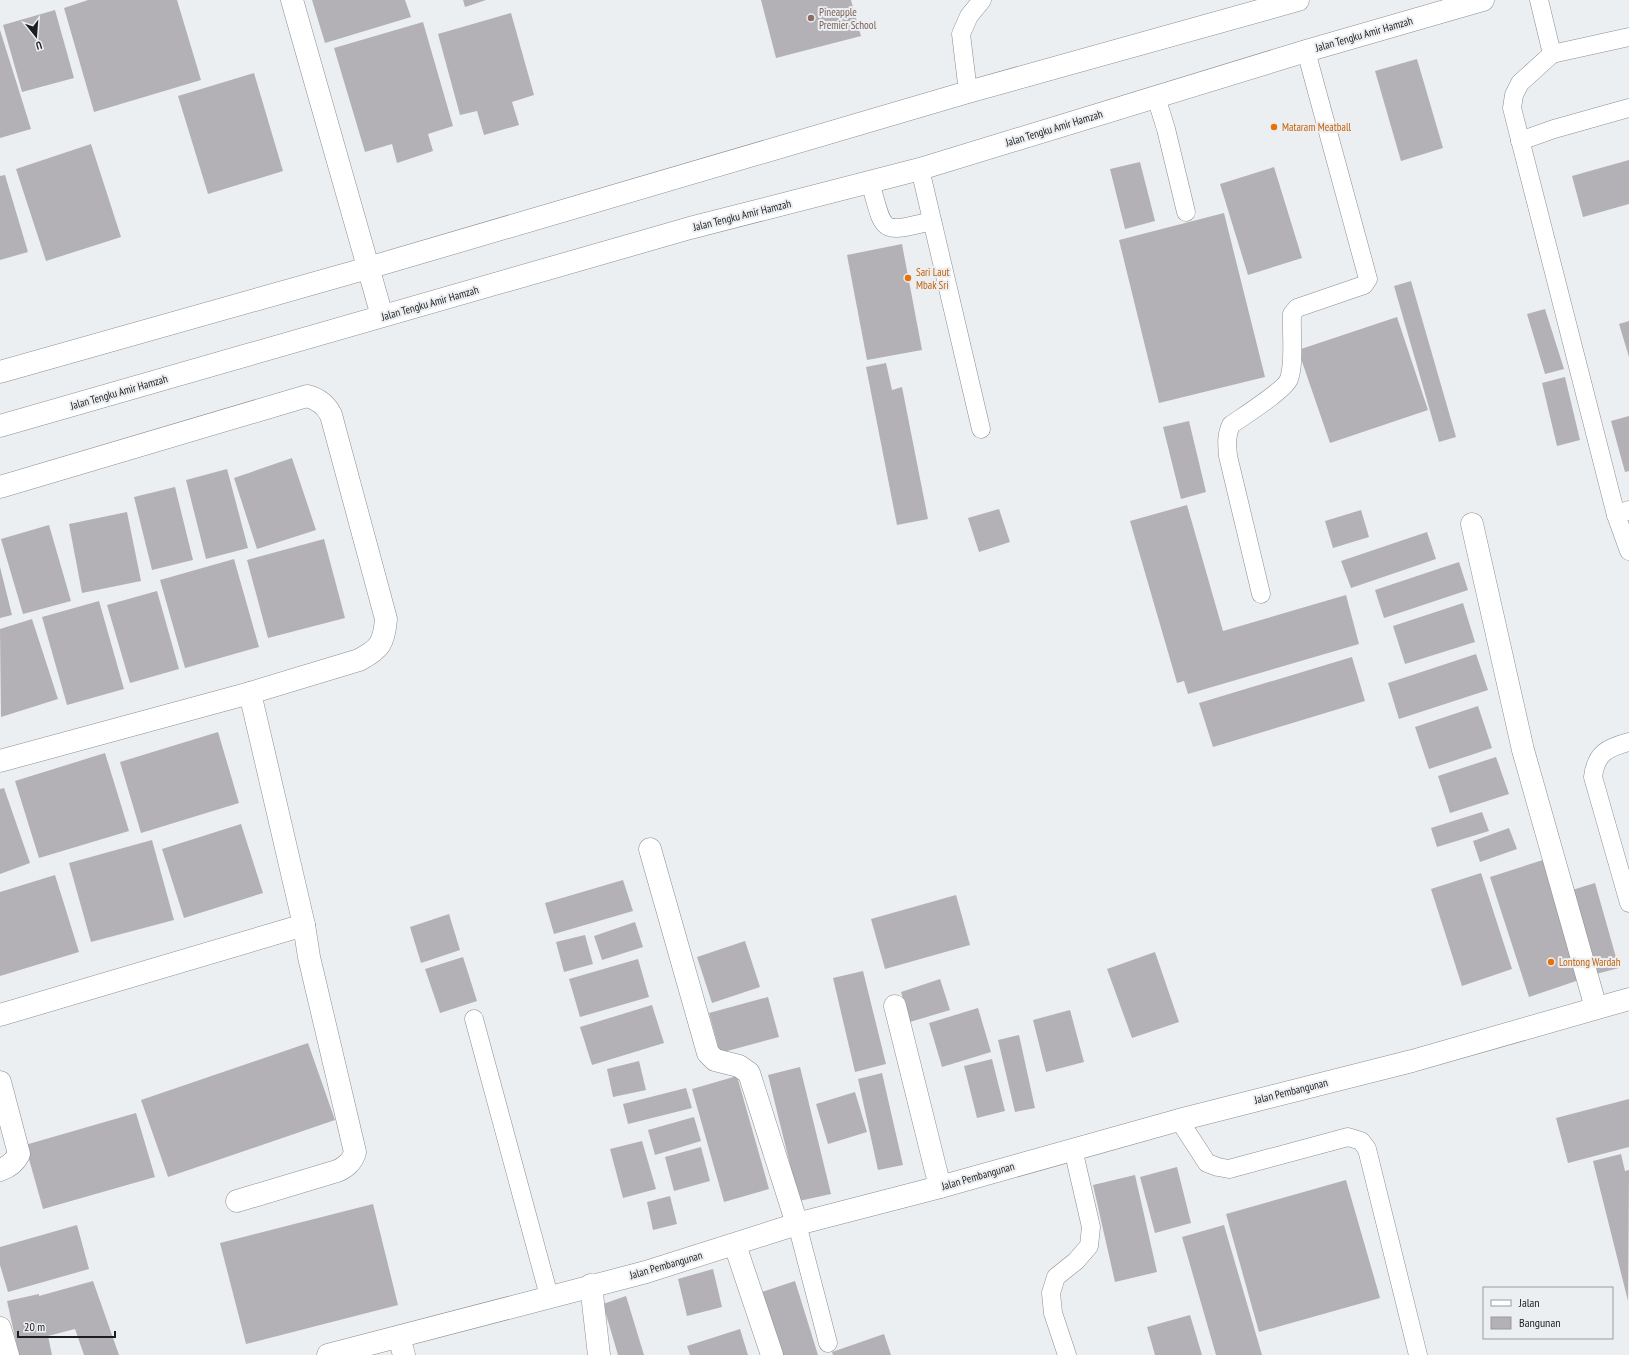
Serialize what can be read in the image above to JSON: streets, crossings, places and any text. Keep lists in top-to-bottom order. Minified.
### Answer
{"streets":{"street":["Jalan Tengku Amir Hamzah","Jalan Pembangunan"]},"places":["Pineapple Premier School","Mataram Meatball","Sari Laut Mbak Sri","Lontong Wardah"],"legend":["Jalan","Bangunan"],"scale_bar":"20 m","north":"bottom"}
